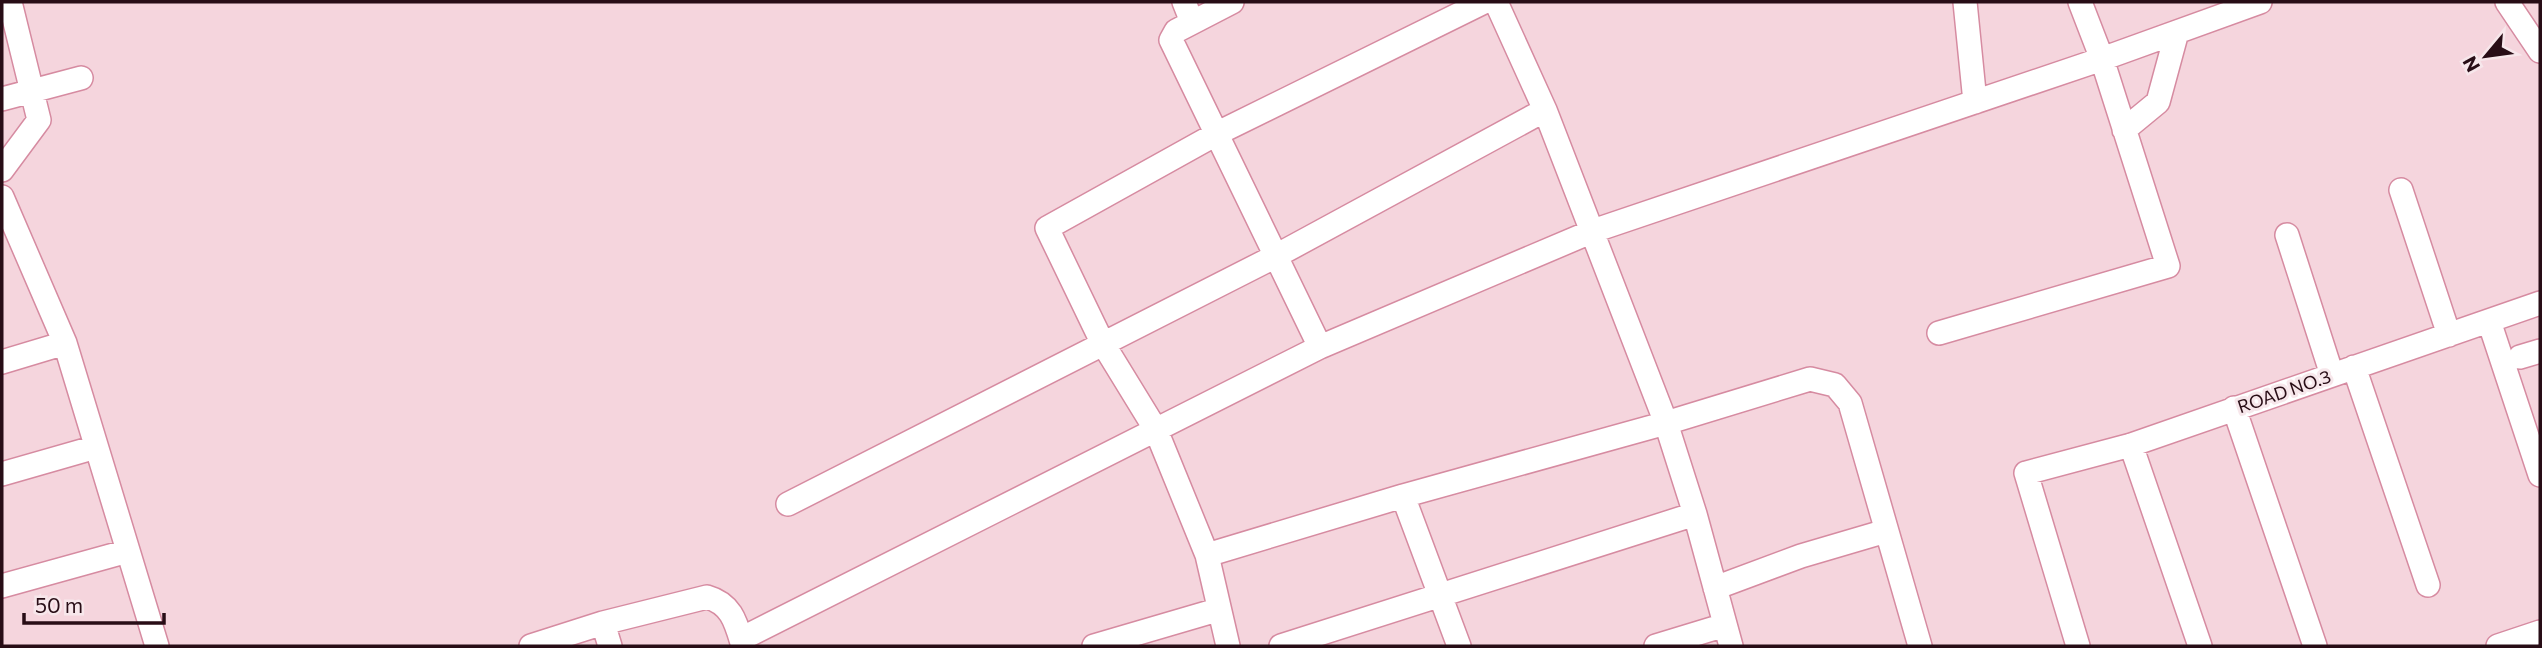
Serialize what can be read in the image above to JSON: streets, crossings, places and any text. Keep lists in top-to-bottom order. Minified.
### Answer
{"streets":{"street":["ROAD NO.3"]},"scale_bar":"50 m","north":"bottom left"}
